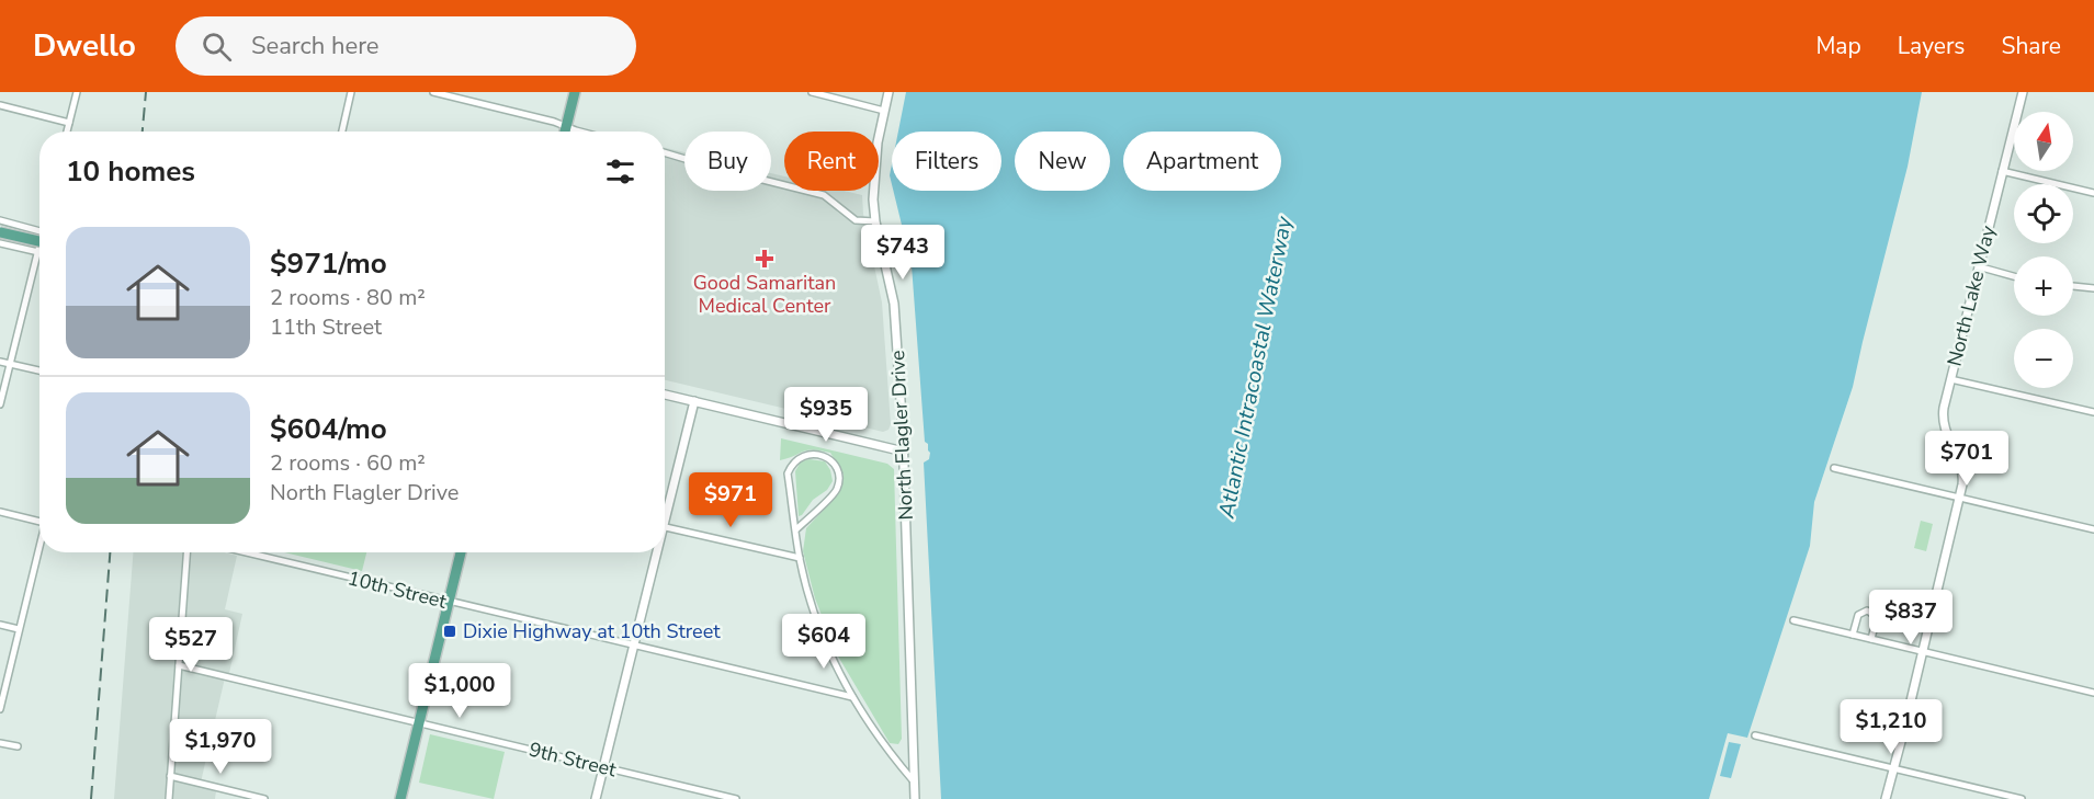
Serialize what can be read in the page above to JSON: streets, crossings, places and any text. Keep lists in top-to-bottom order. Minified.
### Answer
{"streets":{"street":["North Lake Way","North Flagler Drive","10th Street","9th Street"]},"water":["Atlantic Intracoastal Waterway"],"places":{"health":["Good Samaritan Medical Center"],"transit":["Dixie Highway at 10th Street"]},"north":"top","page":{"header":"Dwello","search":"Search here","nav":["Map","Layers","Share"],"map_buttons":["+","−"],"chip":["Buy","Rent","Filters","New","Apartment"],"heading":"10 homes","list":[{"name":"$971/mo","note":"2 rooms · 80 m² · 11th Street"},{"name":"$604/mo","note":"2 rooms · 60 m² · North Flagler Drive"}],"price":["$743","$935","$701","$971","$837","$604","$527","$1,000","$1,210","$1,970"]}}
